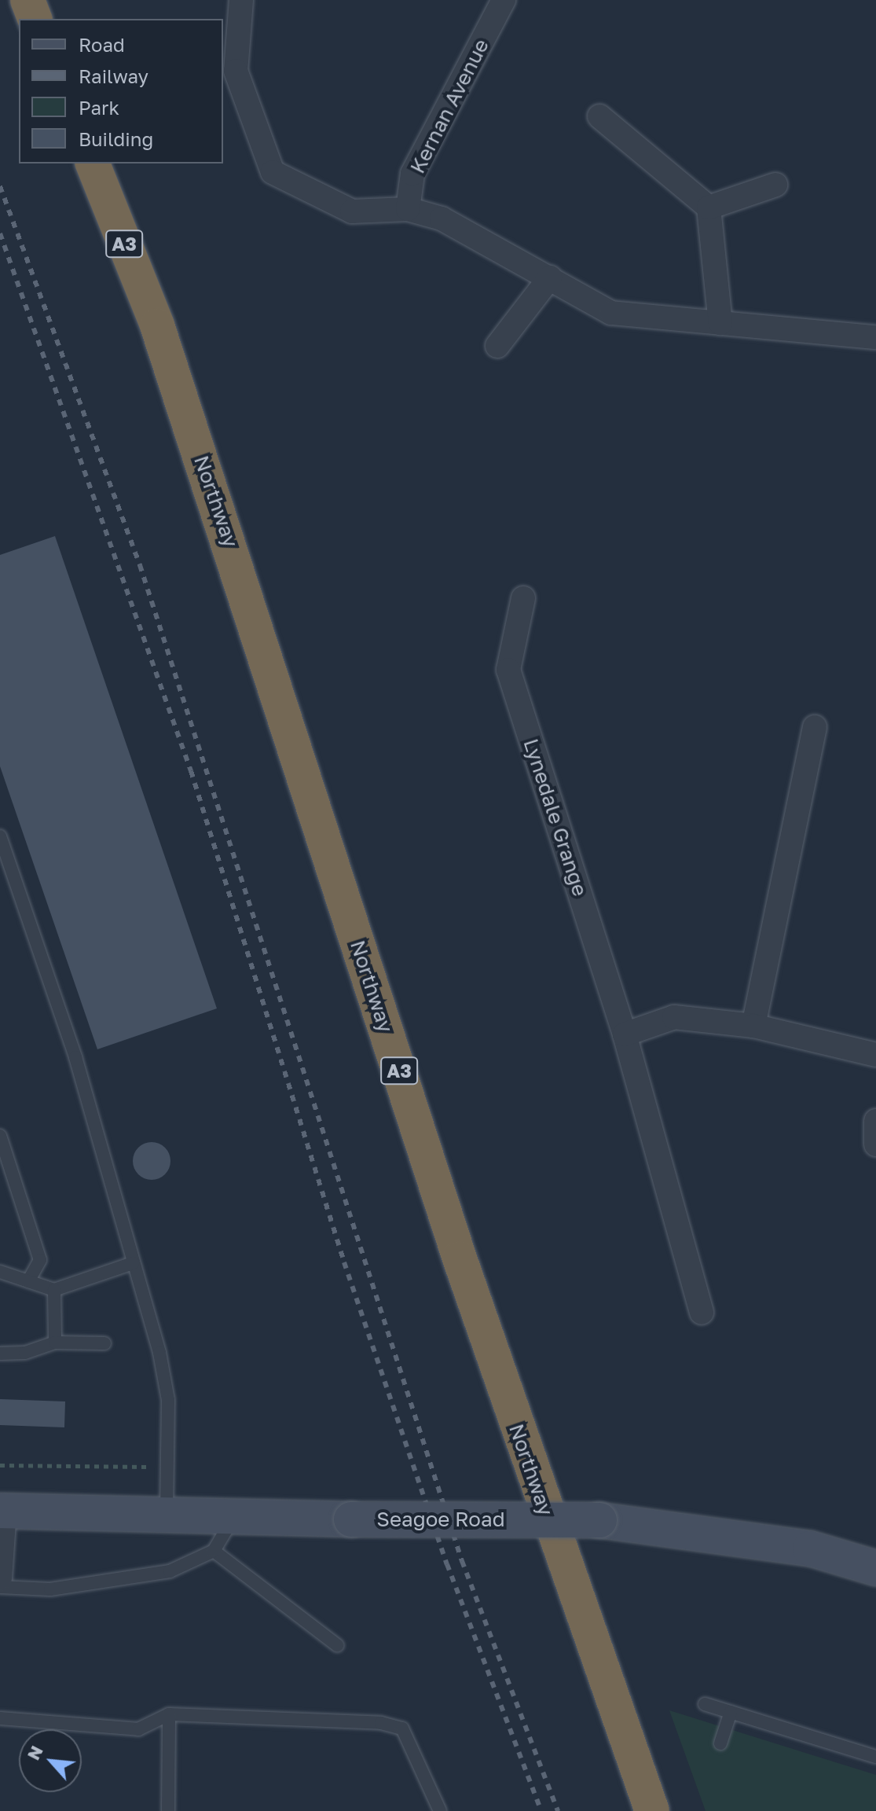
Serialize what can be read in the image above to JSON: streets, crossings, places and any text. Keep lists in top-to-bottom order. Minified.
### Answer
{"streets":{"highway":["A3","Northway"],"main road":["Seagoe Road"],"street":["Kernan Avenue","Lynedale Grange"]},"legend":["Road","Railway","Park","Building"],"north":"top left"}
